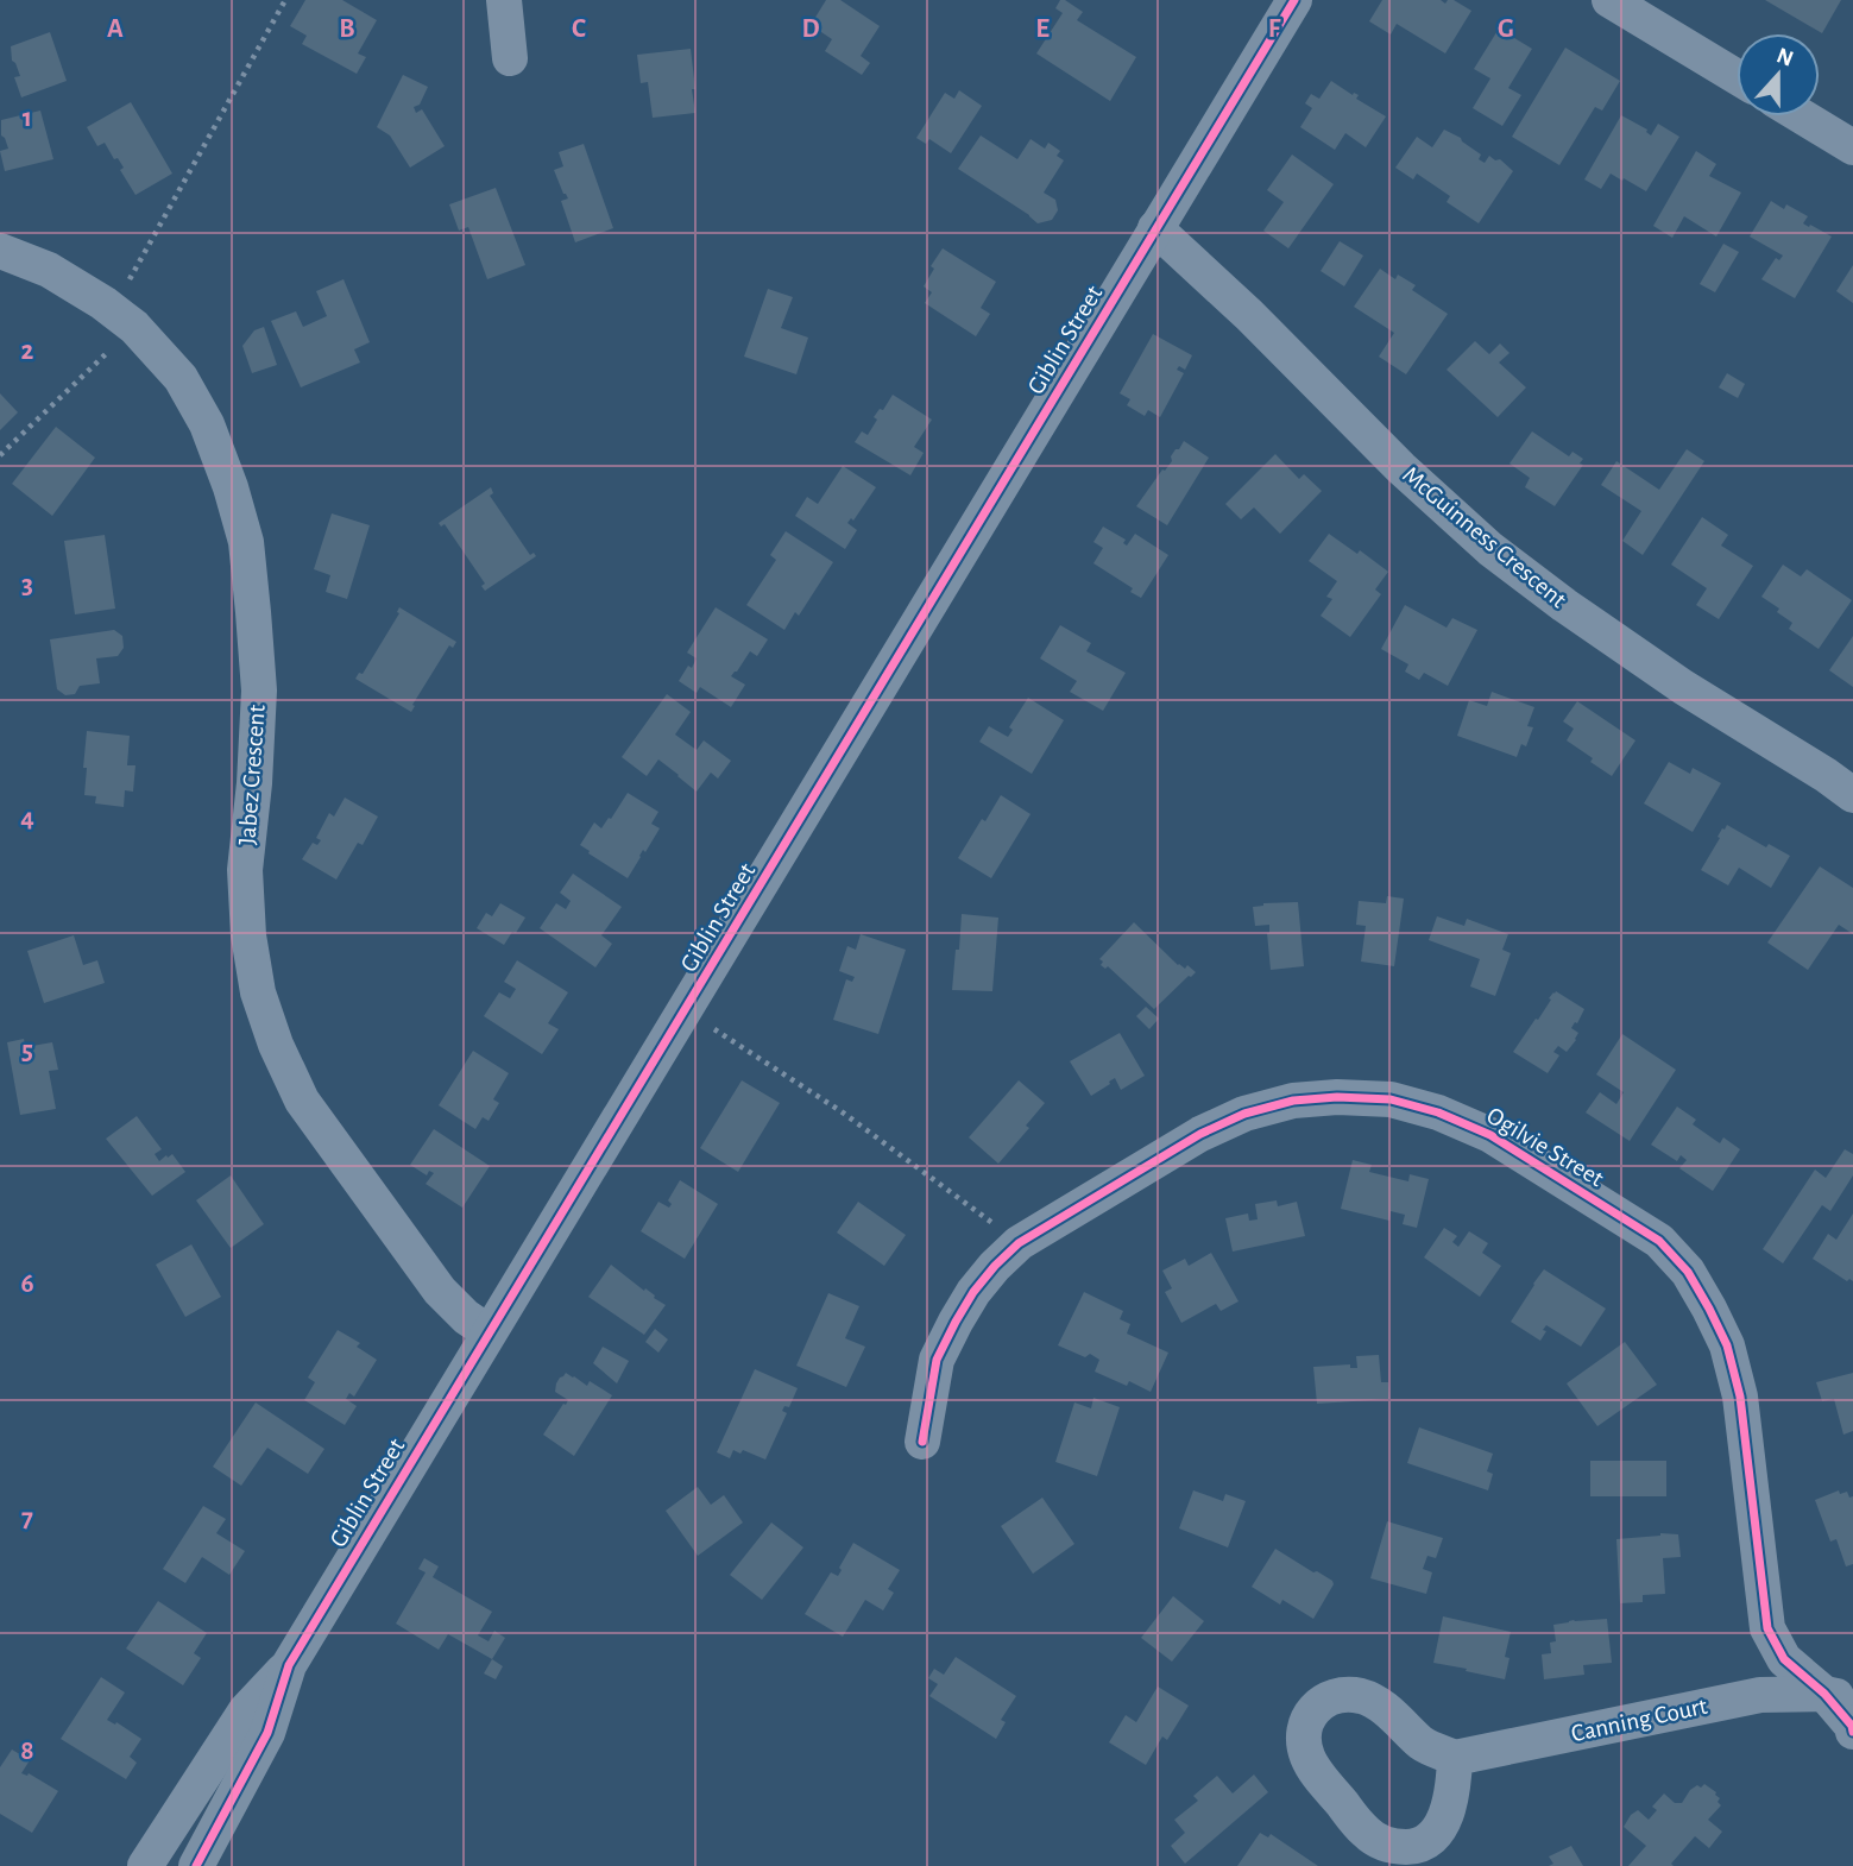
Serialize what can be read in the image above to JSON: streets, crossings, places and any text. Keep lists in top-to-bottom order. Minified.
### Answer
{"streets":{"street":["Giblin Street","McGuinness Crescent","Jabez Crescent","Ogilvie Street","Canning Court"]},"crossings":[["Giblin Street","McGuinness Crescent"],["Giblin Street","Jabez Crescent"],["Ogilvie Street","Canning Court"]],"north":"top","grid":{"columns":["A","B","C","D","E","F","G"],"rows":["1","2","3","4","5","6","7","8"]}}
